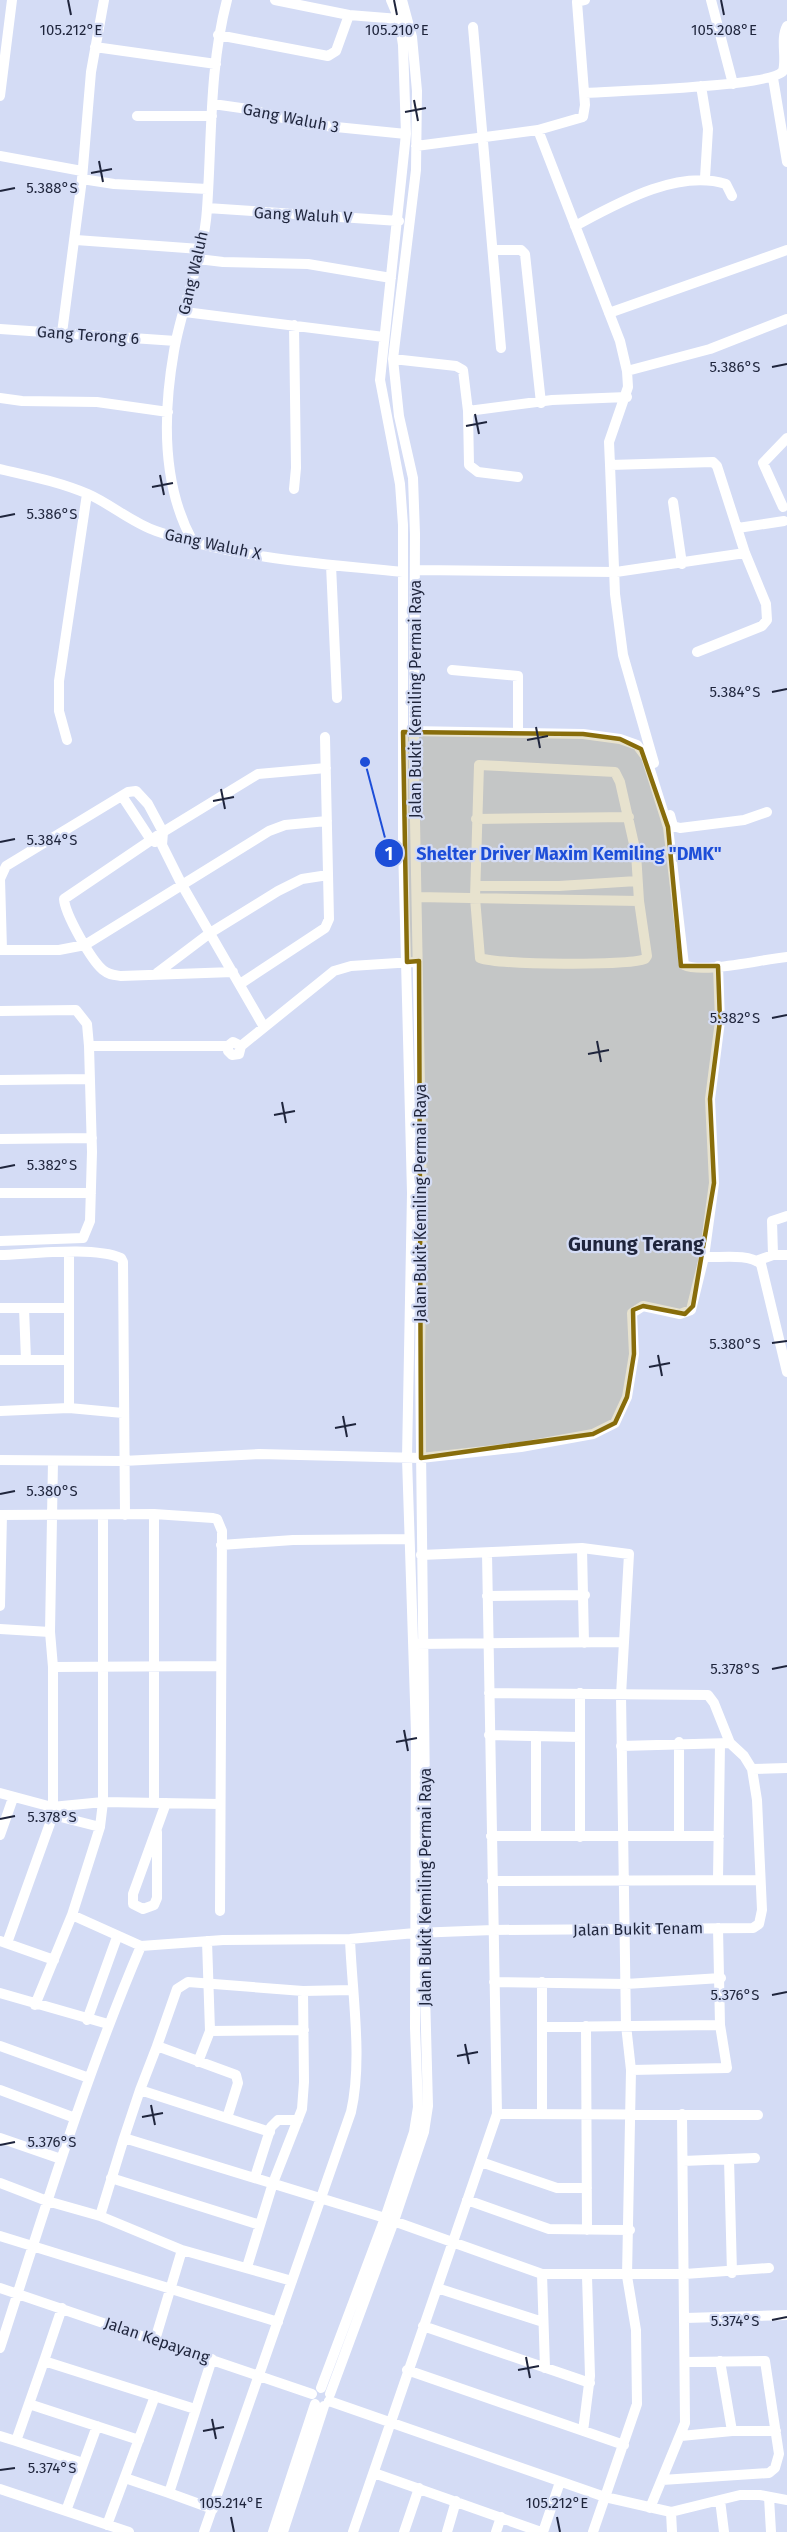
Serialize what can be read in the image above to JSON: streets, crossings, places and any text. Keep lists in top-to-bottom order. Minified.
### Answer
{"streets":{"street":["Gang Waluh 3","Gang Waluh V","Gang Waluh","Gang Terong 6","Gang Waluh X","Jalan Bukit Kemiling Permai Raya","Jalan Bukit Tenam","Jalan Kepayang"]},"crossings":[["Gang Waluh 3","Gang Waluh"],["Gang Waluh 3","Jalan Bukit Kemiling Permai Raya"],["Gang Waluh V","Gang Waluh"],["Gang Waluh V","Jalan Bukit Kemiling Permai Raya"],["Gang Waluh","Gang Terong 6"],["Gang Waluh","Gang Waluh X"],["Gang Waluh X","Jalan Bukit Kemiling Permai Raya"],["Jalan Bukit Kemiling Permai Raya","Jalan Bukit Tenam"],["Jalan Bukit Kemiling Permai Raya","Jalan Kepayang"]],"districts":["Gunung Terang"],"places":["Shelter Driver Maxim Kemiling \"DMK\""],"coordinates":["105.212°E","105.210°E","105.208°E","5.388°S","5.386°S","5.384°S","5.382°S","5.380°S","5.378°S","5.376°S","5.374°S","105.214°E"]}
